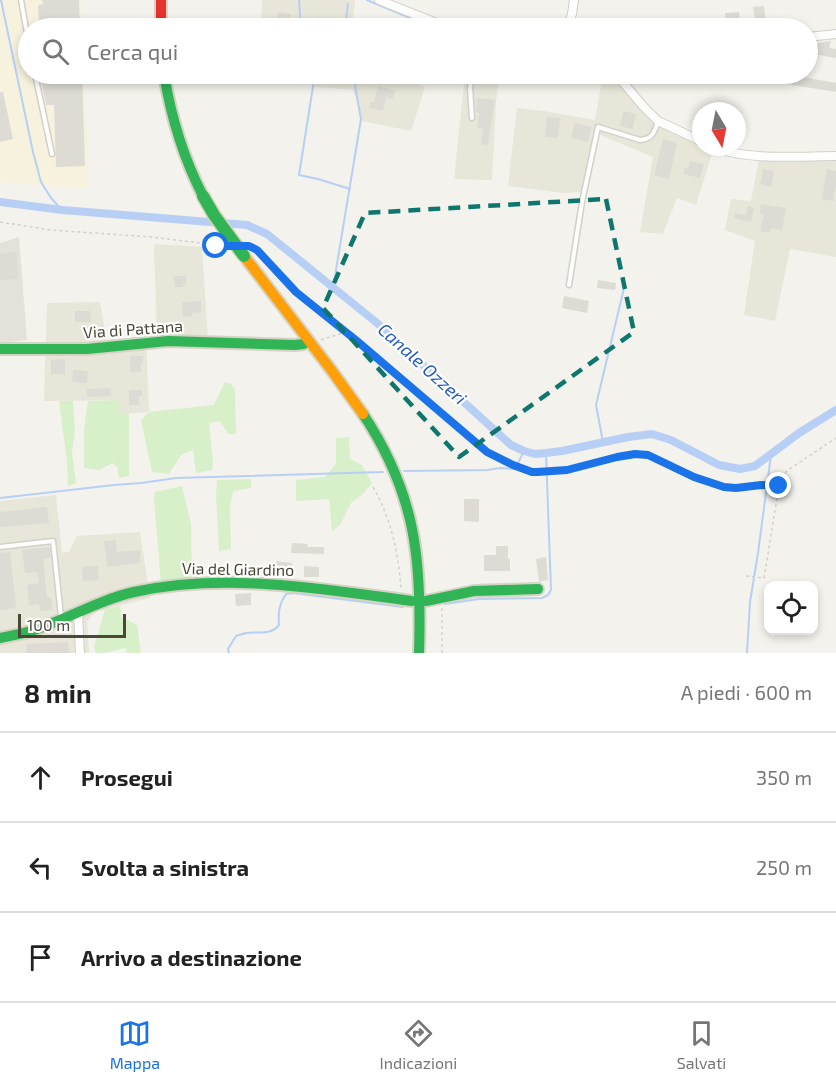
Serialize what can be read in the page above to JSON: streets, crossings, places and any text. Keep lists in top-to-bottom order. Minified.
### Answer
{"streets":{"street":["Via di Pattana","Via del Giardino"]},"water":["Canale Ozzeri"],"scale_bar":"100 m","north":"bottom","page":{"search":"Cerca qui","scale":"100 m","heading":["8 min","A piedi · 600 m"],"list":[["Prosegui","350 m"],["Svolta a sinistra","250 m"],"Arrivo a destinazione"],"nav":["Mappa","Indicazioni","Salvati"]}}
